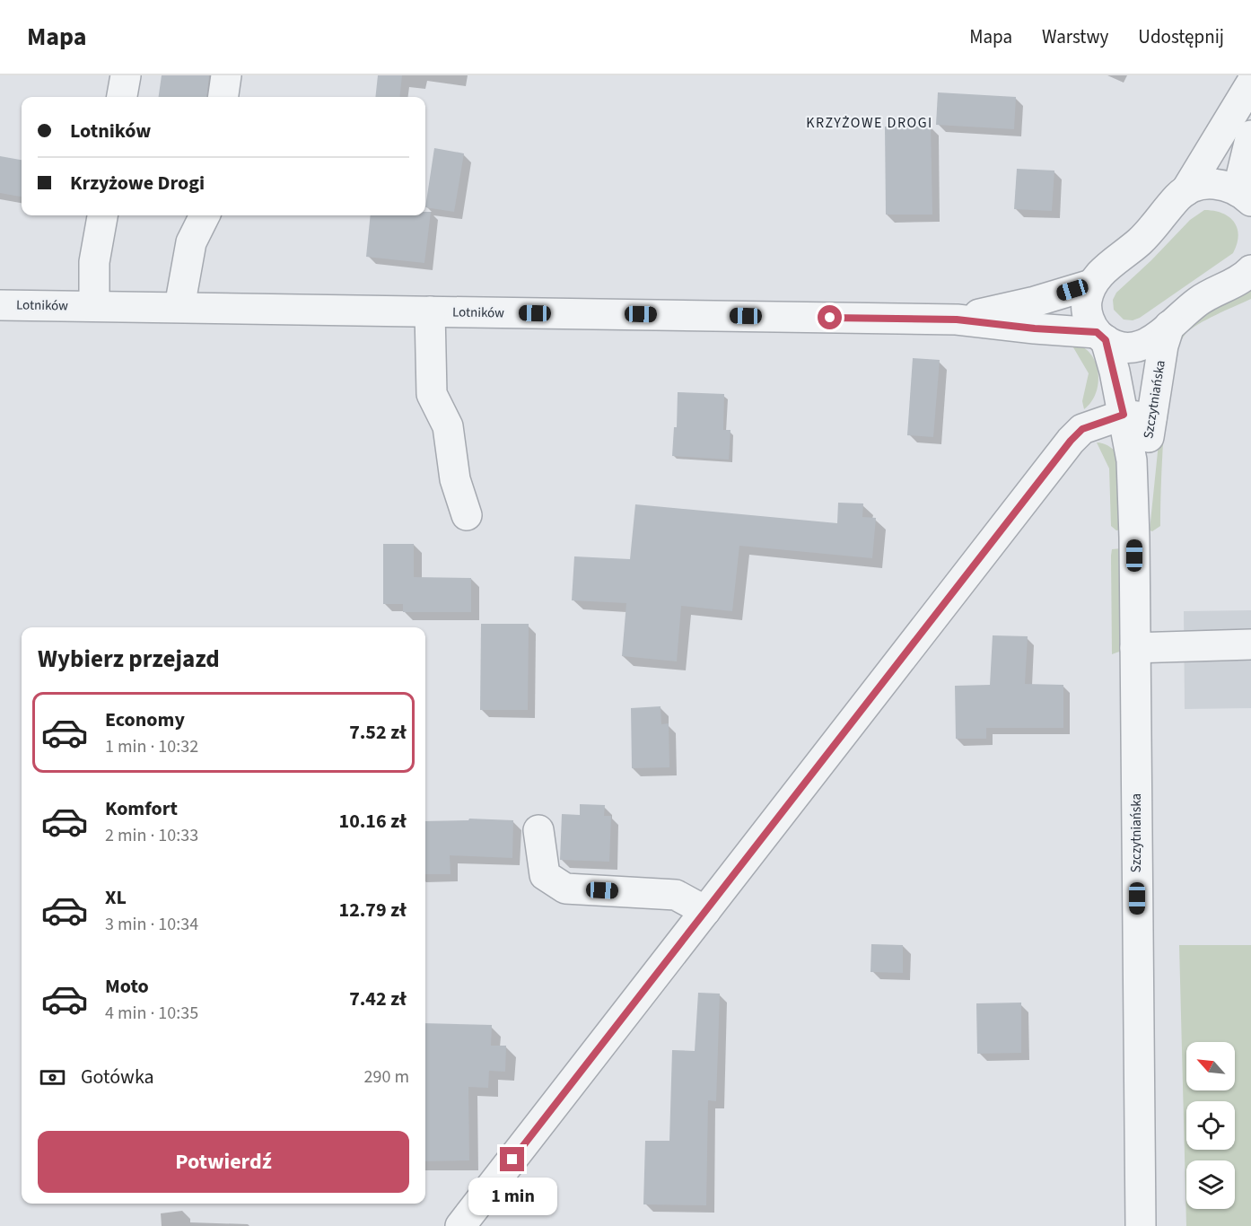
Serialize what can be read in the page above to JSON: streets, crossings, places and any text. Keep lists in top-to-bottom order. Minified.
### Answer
{"streets":{"street":["Lotników","Szczytniańska"]},"crossings":[["Lotników","Szczytniańska"]],"districts":["KRZYŻOWE DROGI"],"north":"top left","page":{"header":"Mapa","nav":["Mapa","Warstwy","Udostępnij"],"banner":["Lotników","Krzyżowe Drogi"],"heading":"Wybierz przejazd","list":[{"name":"Economy","note":"1 min · 10:32","value":"7.52 zł"},{"name":"Komfort","note":"2 min · 10:33","value":"10.16 zł"},{"name":"XL","note":"3 min · 10:34","value":"12.79 zł"},{"name":"Moto","note":"4 min · 10:35","value":"7.42 zł"}],"pay":["Gotówka","290 m"],"buttons":"Potwierdź","bubble":"1 min"}}
